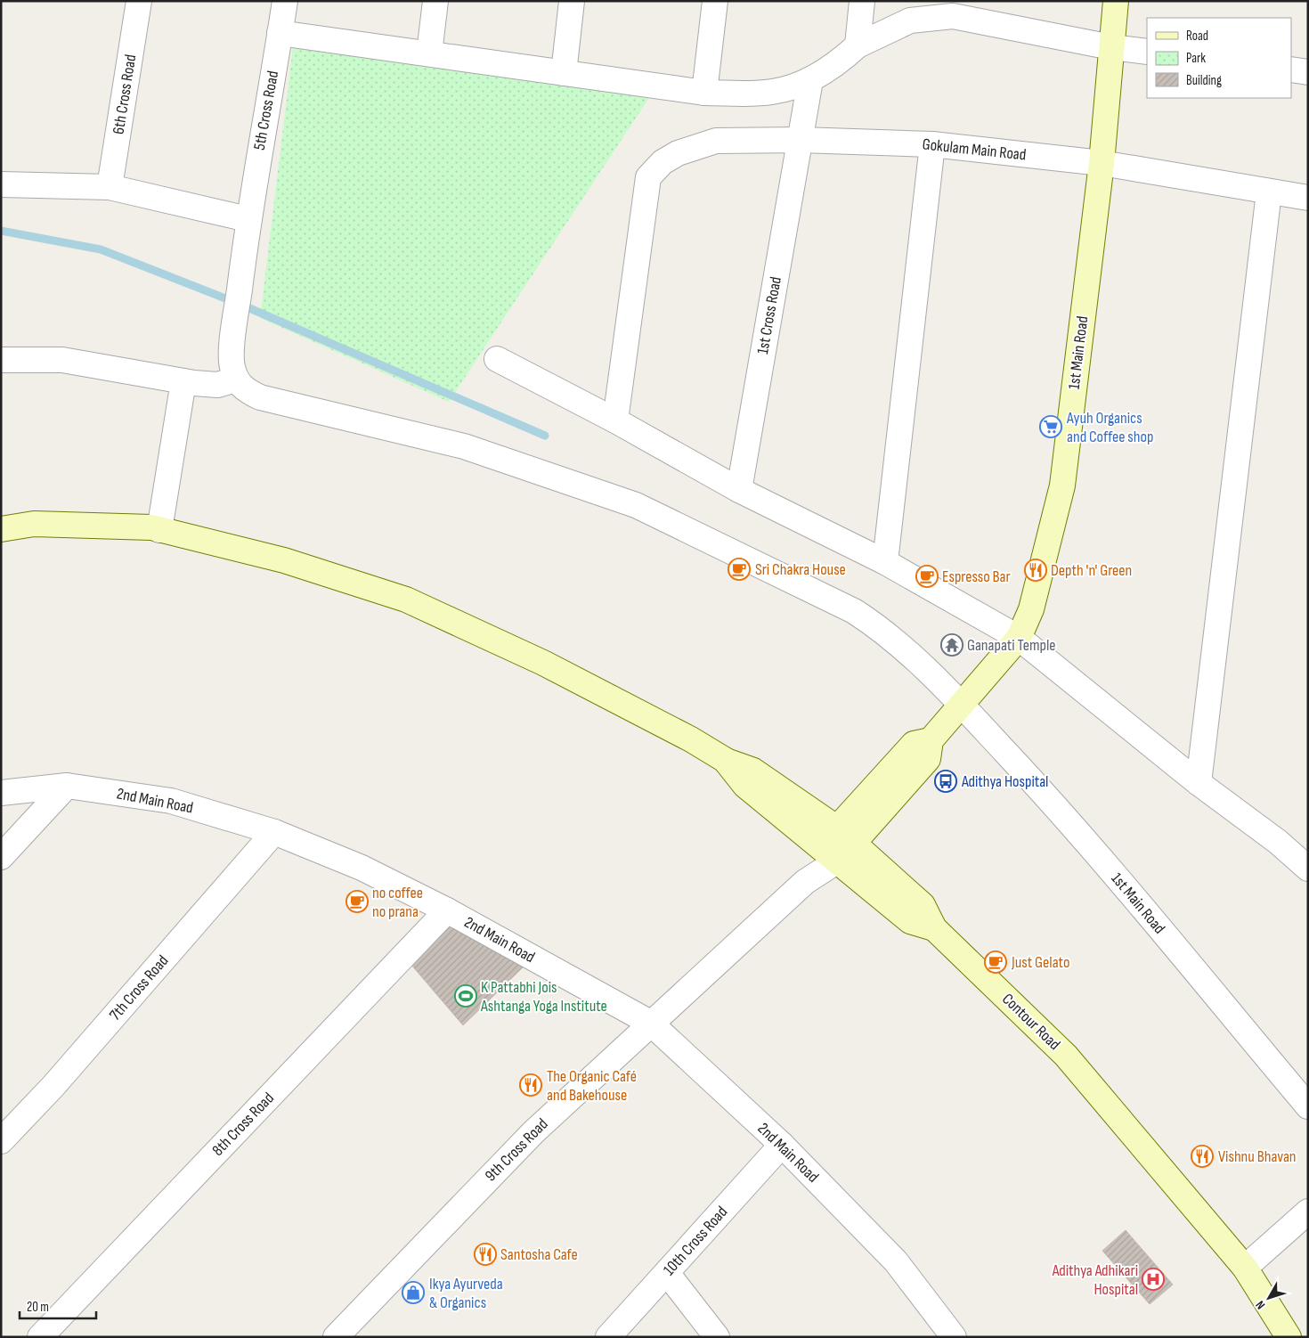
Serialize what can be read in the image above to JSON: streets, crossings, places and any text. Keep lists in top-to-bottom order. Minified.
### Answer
{"streets":{"main road":["1st Main Road","Contour Road"],"street":["6th Cross Road","5th Cross Road","Gokulam Main Road","1st Cross Road","2nd Main Road","7th Cross Road","8th Cross Road","9th Cross Road","10th Cross Road"]},"crossings":[["Gokulam Main Road","1st Cross Road"],["Gokulam Main Road","1st Main Road"],["1st Main Road","Contour Road"],["1st Main Road","9th Cross Road"],["2nd Main Road","7th Cross Road"],["2nd Main Road","8th Cross Road"],["2nd Main Road","9th Cross Road"],["2nd Main Road","10th Cross Road"]],"places":{"supermarket":["Ayuh Organics and Coffee shop"],"cafe":["Sri Chakra House","Espresso Bar","no coffee no prana","Just Gelato"],"restaurant":["Depth 'n' Green","The Organic Café and Bakehouse","Vishnu Bhavan","Santosha Cafe"],"temple":["Ganapati Temple"],"bus stop":["Adithya Hospital"],"sports":["K Pattabhi Jois Ashtanga Yoga Institute"],"hospital":["Adithya Adhikari Hospital"],"shop":["Ikya Ayurveda & Organics"]},"legend":["Road","Park","Building"],"scale_bar":"20 m","north":"bottom left"}
